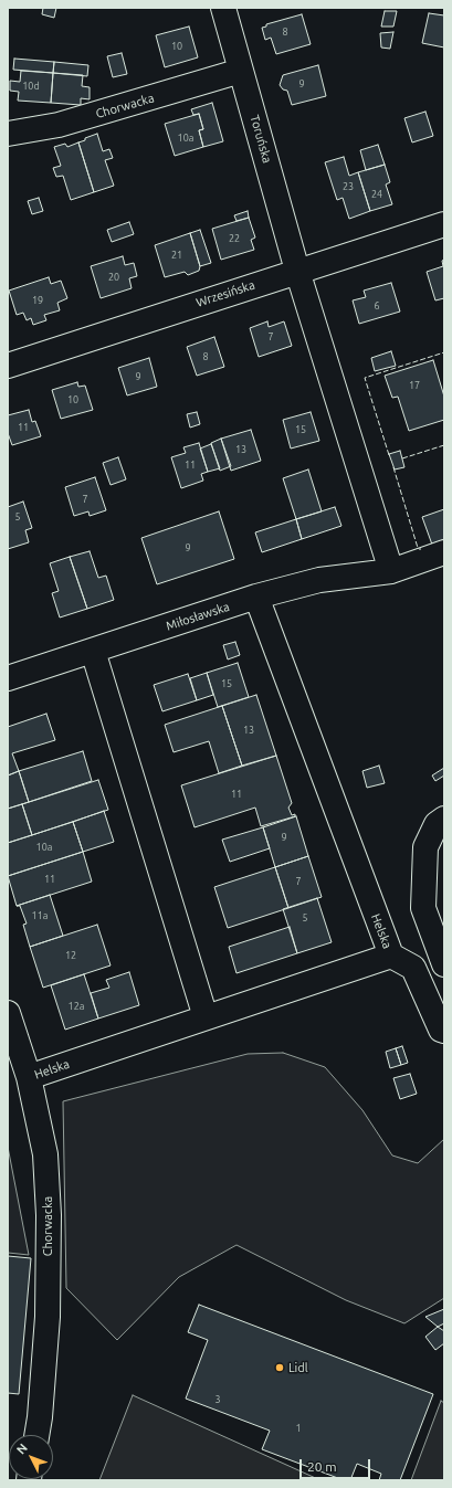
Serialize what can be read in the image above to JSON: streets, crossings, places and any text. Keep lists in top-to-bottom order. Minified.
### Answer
{"streets":{"street":["Chorwacka","Toruńska","Wrzesińska","Miłosławska","Helska"]},"crossings":[["Chorwacka","Toruńska"],["Chorwacka","Helska"],["Toruńska","Wrzesińska"],["Miłosławska","Helska"]],"places":["Lidl"],"house_numbers":["8","10","9","10d","10a","23","24","22","21","20","19","6","7","8","9","17","10","11","15","13","11","7","5","9","15","13","11","9","10a","11","7","11a","5","12","12a","3","1"],"scale_bar":"20 m","north":"top left"}
